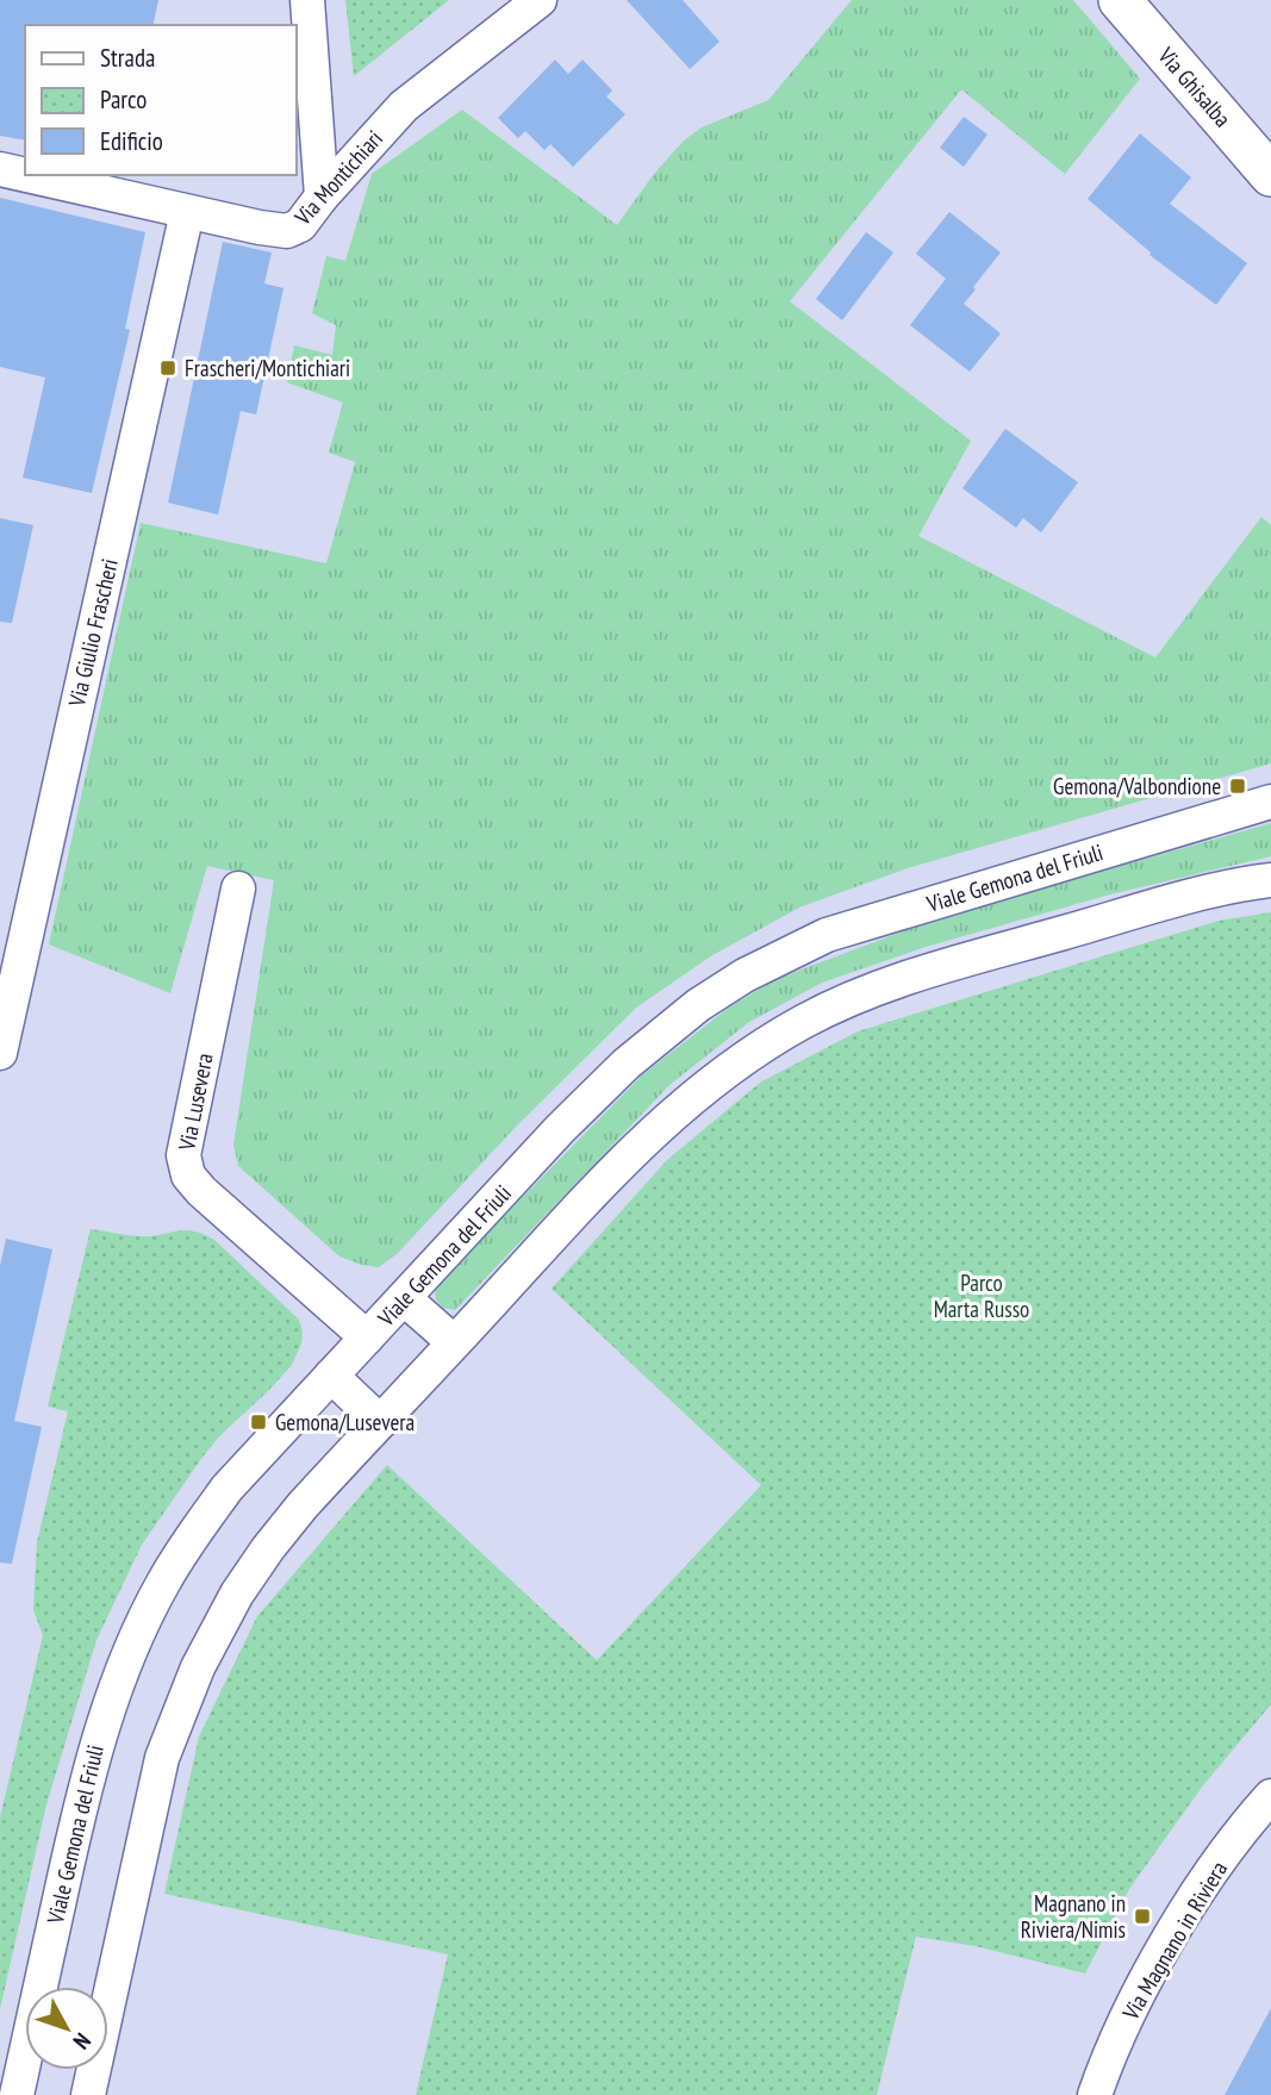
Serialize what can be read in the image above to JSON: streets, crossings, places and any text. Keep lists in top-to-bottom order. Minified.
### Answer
{"streets":{"street":["Via Ghisalba","Via Montichiari","Via Giulio Frascheri","Viale Gemona del Friuli","Via Lusevera","Via Magnano in Riviera"]},"crossings":[["Via Montichiari","Via Giulio Frascheri"],["Viale Gemona del Friuli","Via Lusevera"]],"parks":["Parco Marta Russo"],"places":{"transit":["Frascheri/Montichiari","Gemona/Valbondione","Gemona/Lusevera","Magnano in Riviera/Nimis"]},"legend":["Strada","Parco","Edificio"],"north":"bottom right"}
